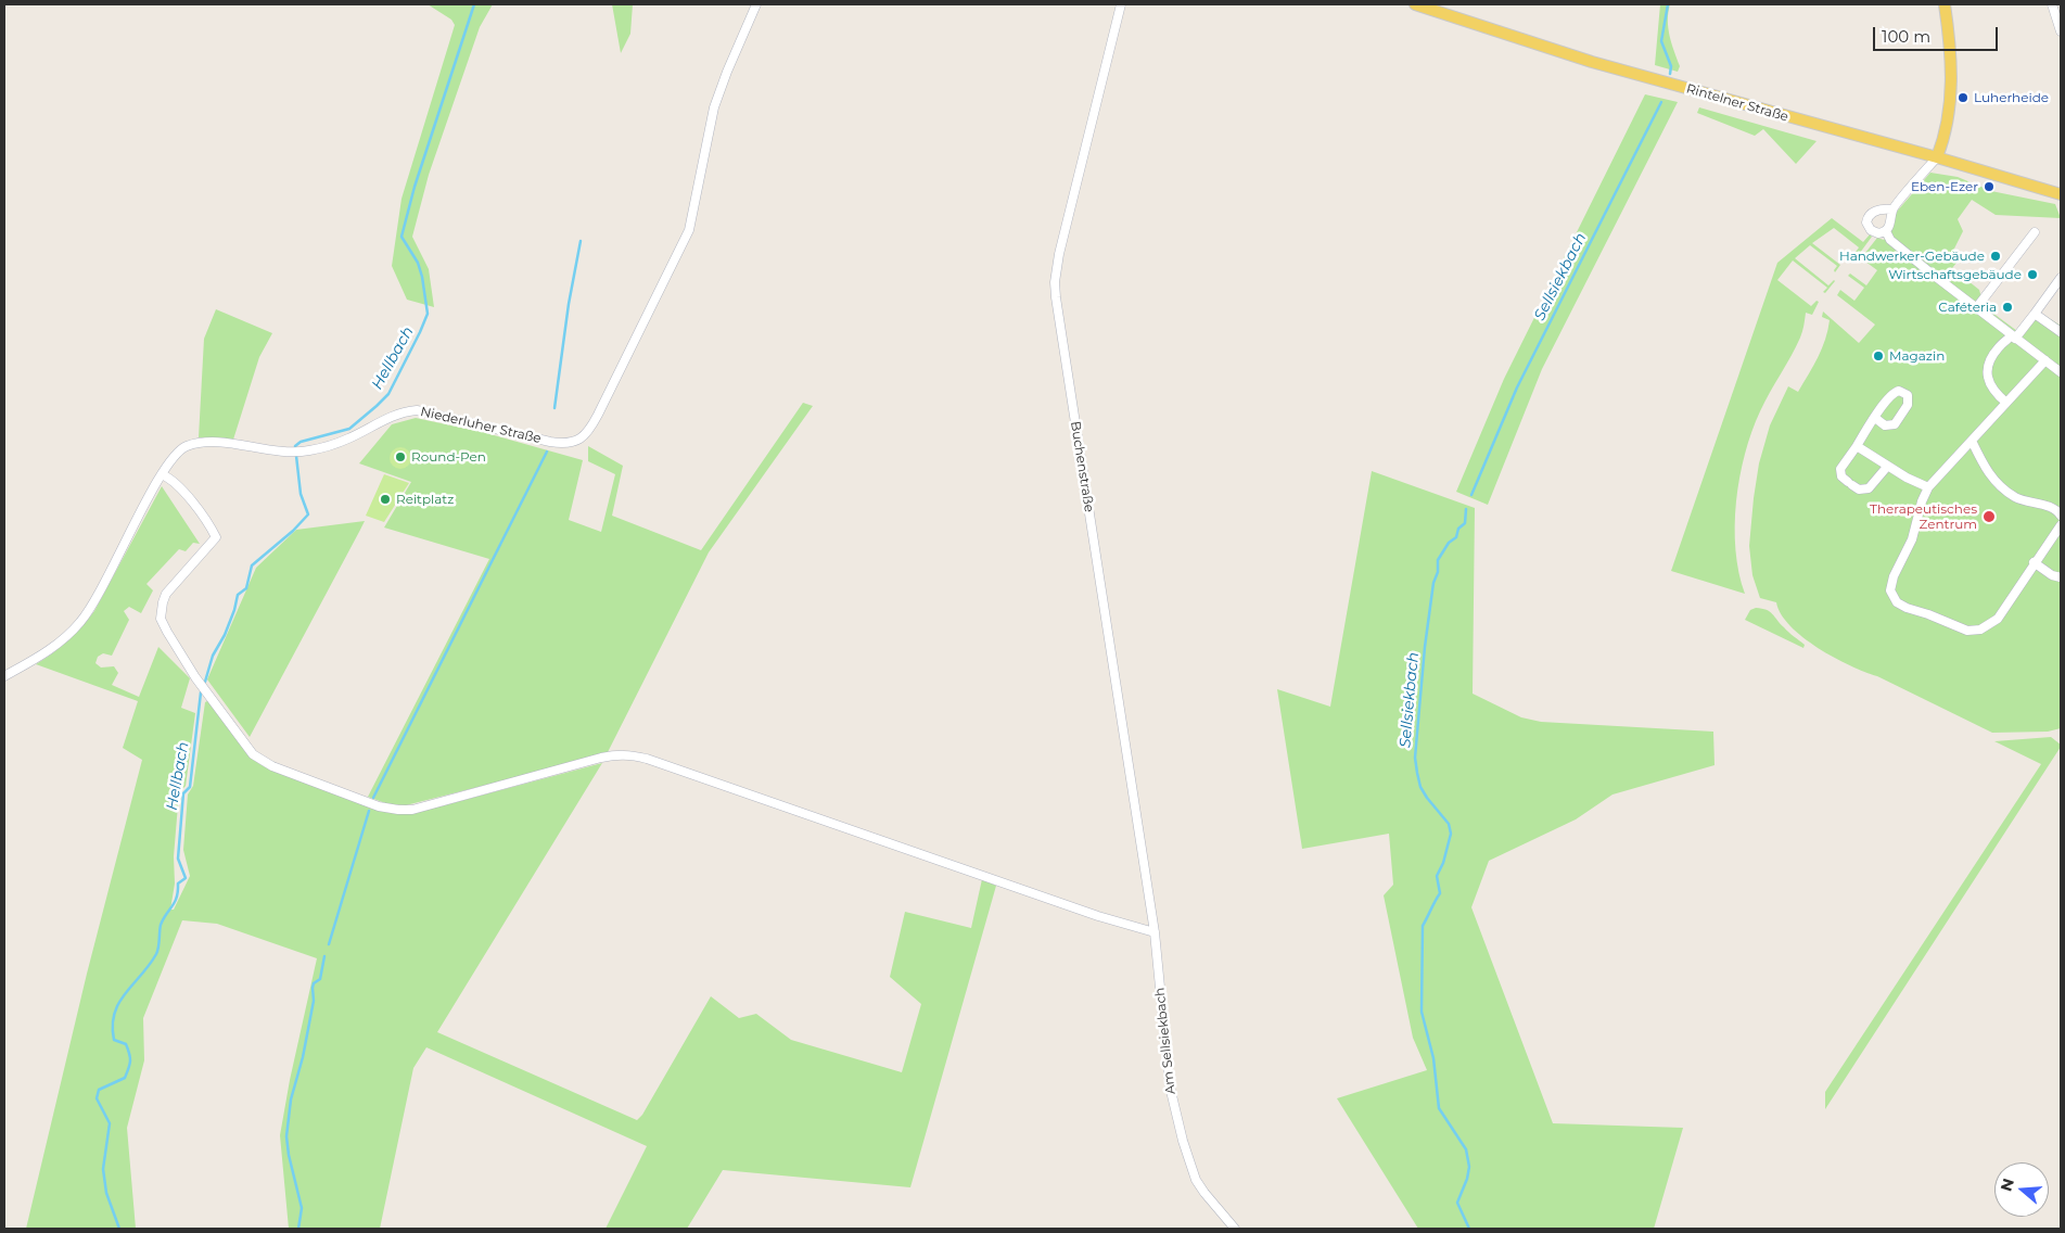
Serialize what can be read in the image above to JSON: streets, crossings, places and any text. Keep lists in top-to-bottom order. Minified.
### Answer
{"streets":{"main road":["Rintelner Straße"],"street":["Niederluher Straße","Buchenstraße","Am Sellsiekbach"]},"crossings":[["Buchenstraße","Am Sellsiekbach"]],"water":["Sellsiekbach","Hellbach"],"places":["Luherheide","Eben-Ezer","Handwerker-Gebäude","Wirtschaftsgebäude","Caféteria","Magazin","Round-Pen","Reitplatz","Therapeutisches Zentrum"],"scale_bar":"100 m","north":"left"}
